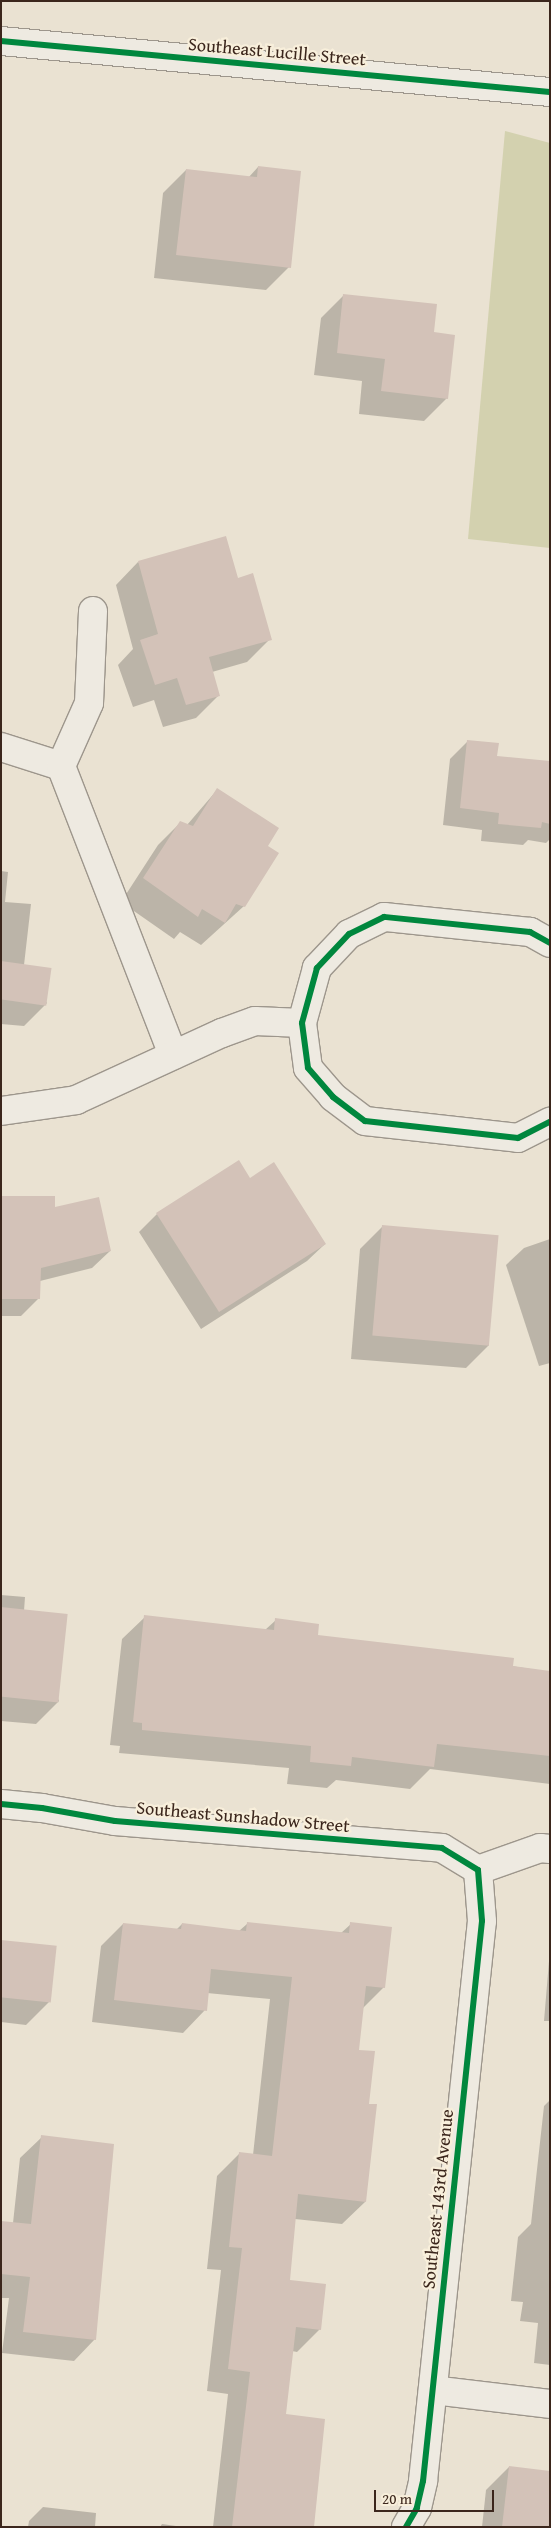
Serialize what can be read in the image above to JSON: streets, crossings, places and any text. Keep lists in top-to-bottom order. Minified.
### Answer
{"streets":{"street":["Southeast Lucille Street","Southeast Sunshadow Street","Southeast 143rd Avenue"]},"crossings":[["Southeast Sunshadow Street","Southeast 143rd Avenue"]],"scale_bar":"20 m"}
